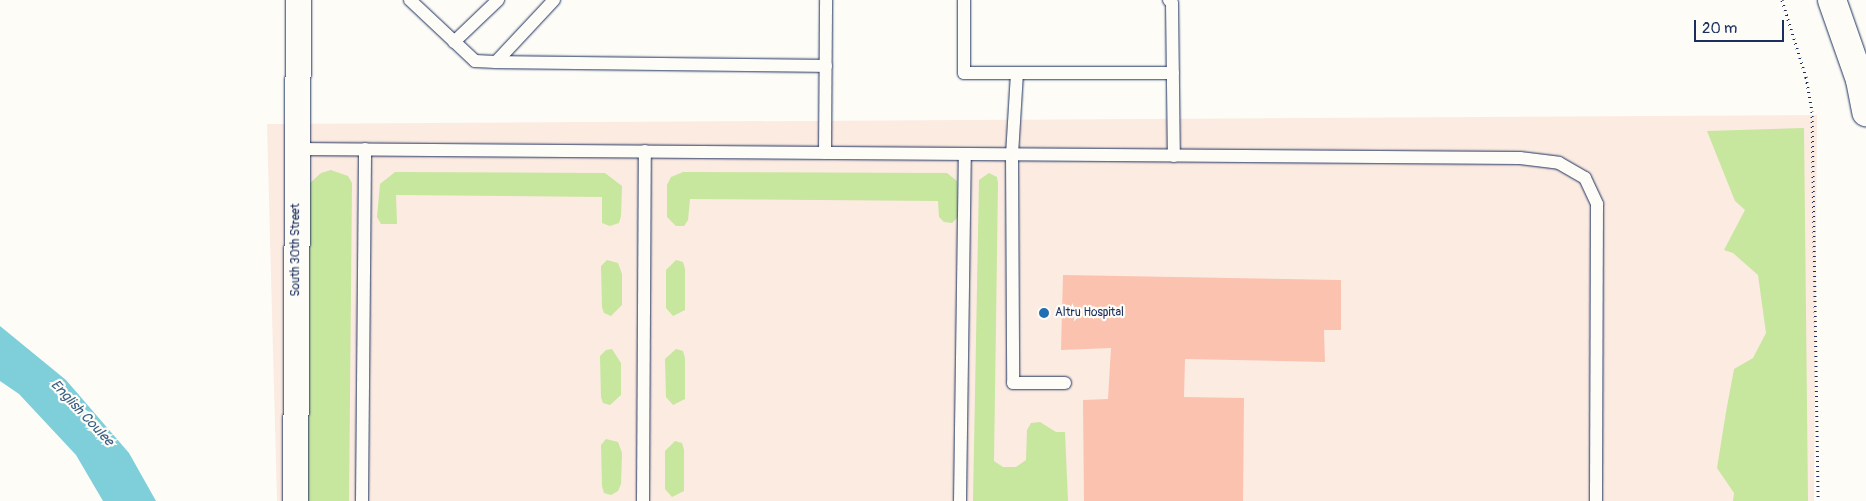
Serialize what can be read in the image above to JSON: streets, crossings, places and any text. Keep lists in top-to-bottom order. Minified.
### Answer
{"streets":{"street":["South 30th Street"]},"water":["English Coulee"],"places":["Altru Hospital"],"scale_bar":"20 m"}
